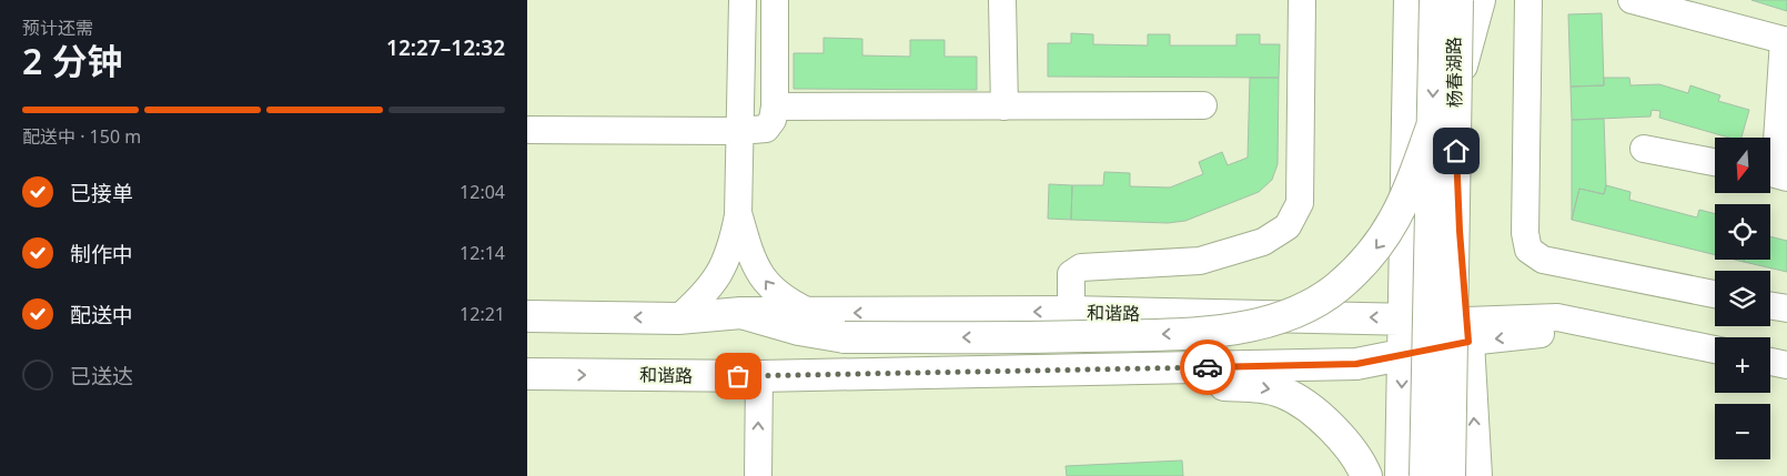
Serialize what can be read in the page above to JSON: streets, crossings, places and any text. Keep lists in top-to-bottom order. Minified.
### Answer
{"streets":{"main road":["杨春湖路","和谐路"]},"crossings":[["杨春湖路","和谐路"]],"north":"bottom","page":{"heading":["2 分钟","预计还需","12:27–12:32"],"bar":"配送中 · 150 m","map_buttons":["+","−"],"list":[["已接单","12:04"],["制作中","12:14"],["配送中","12:21"],"已送达"]}}
